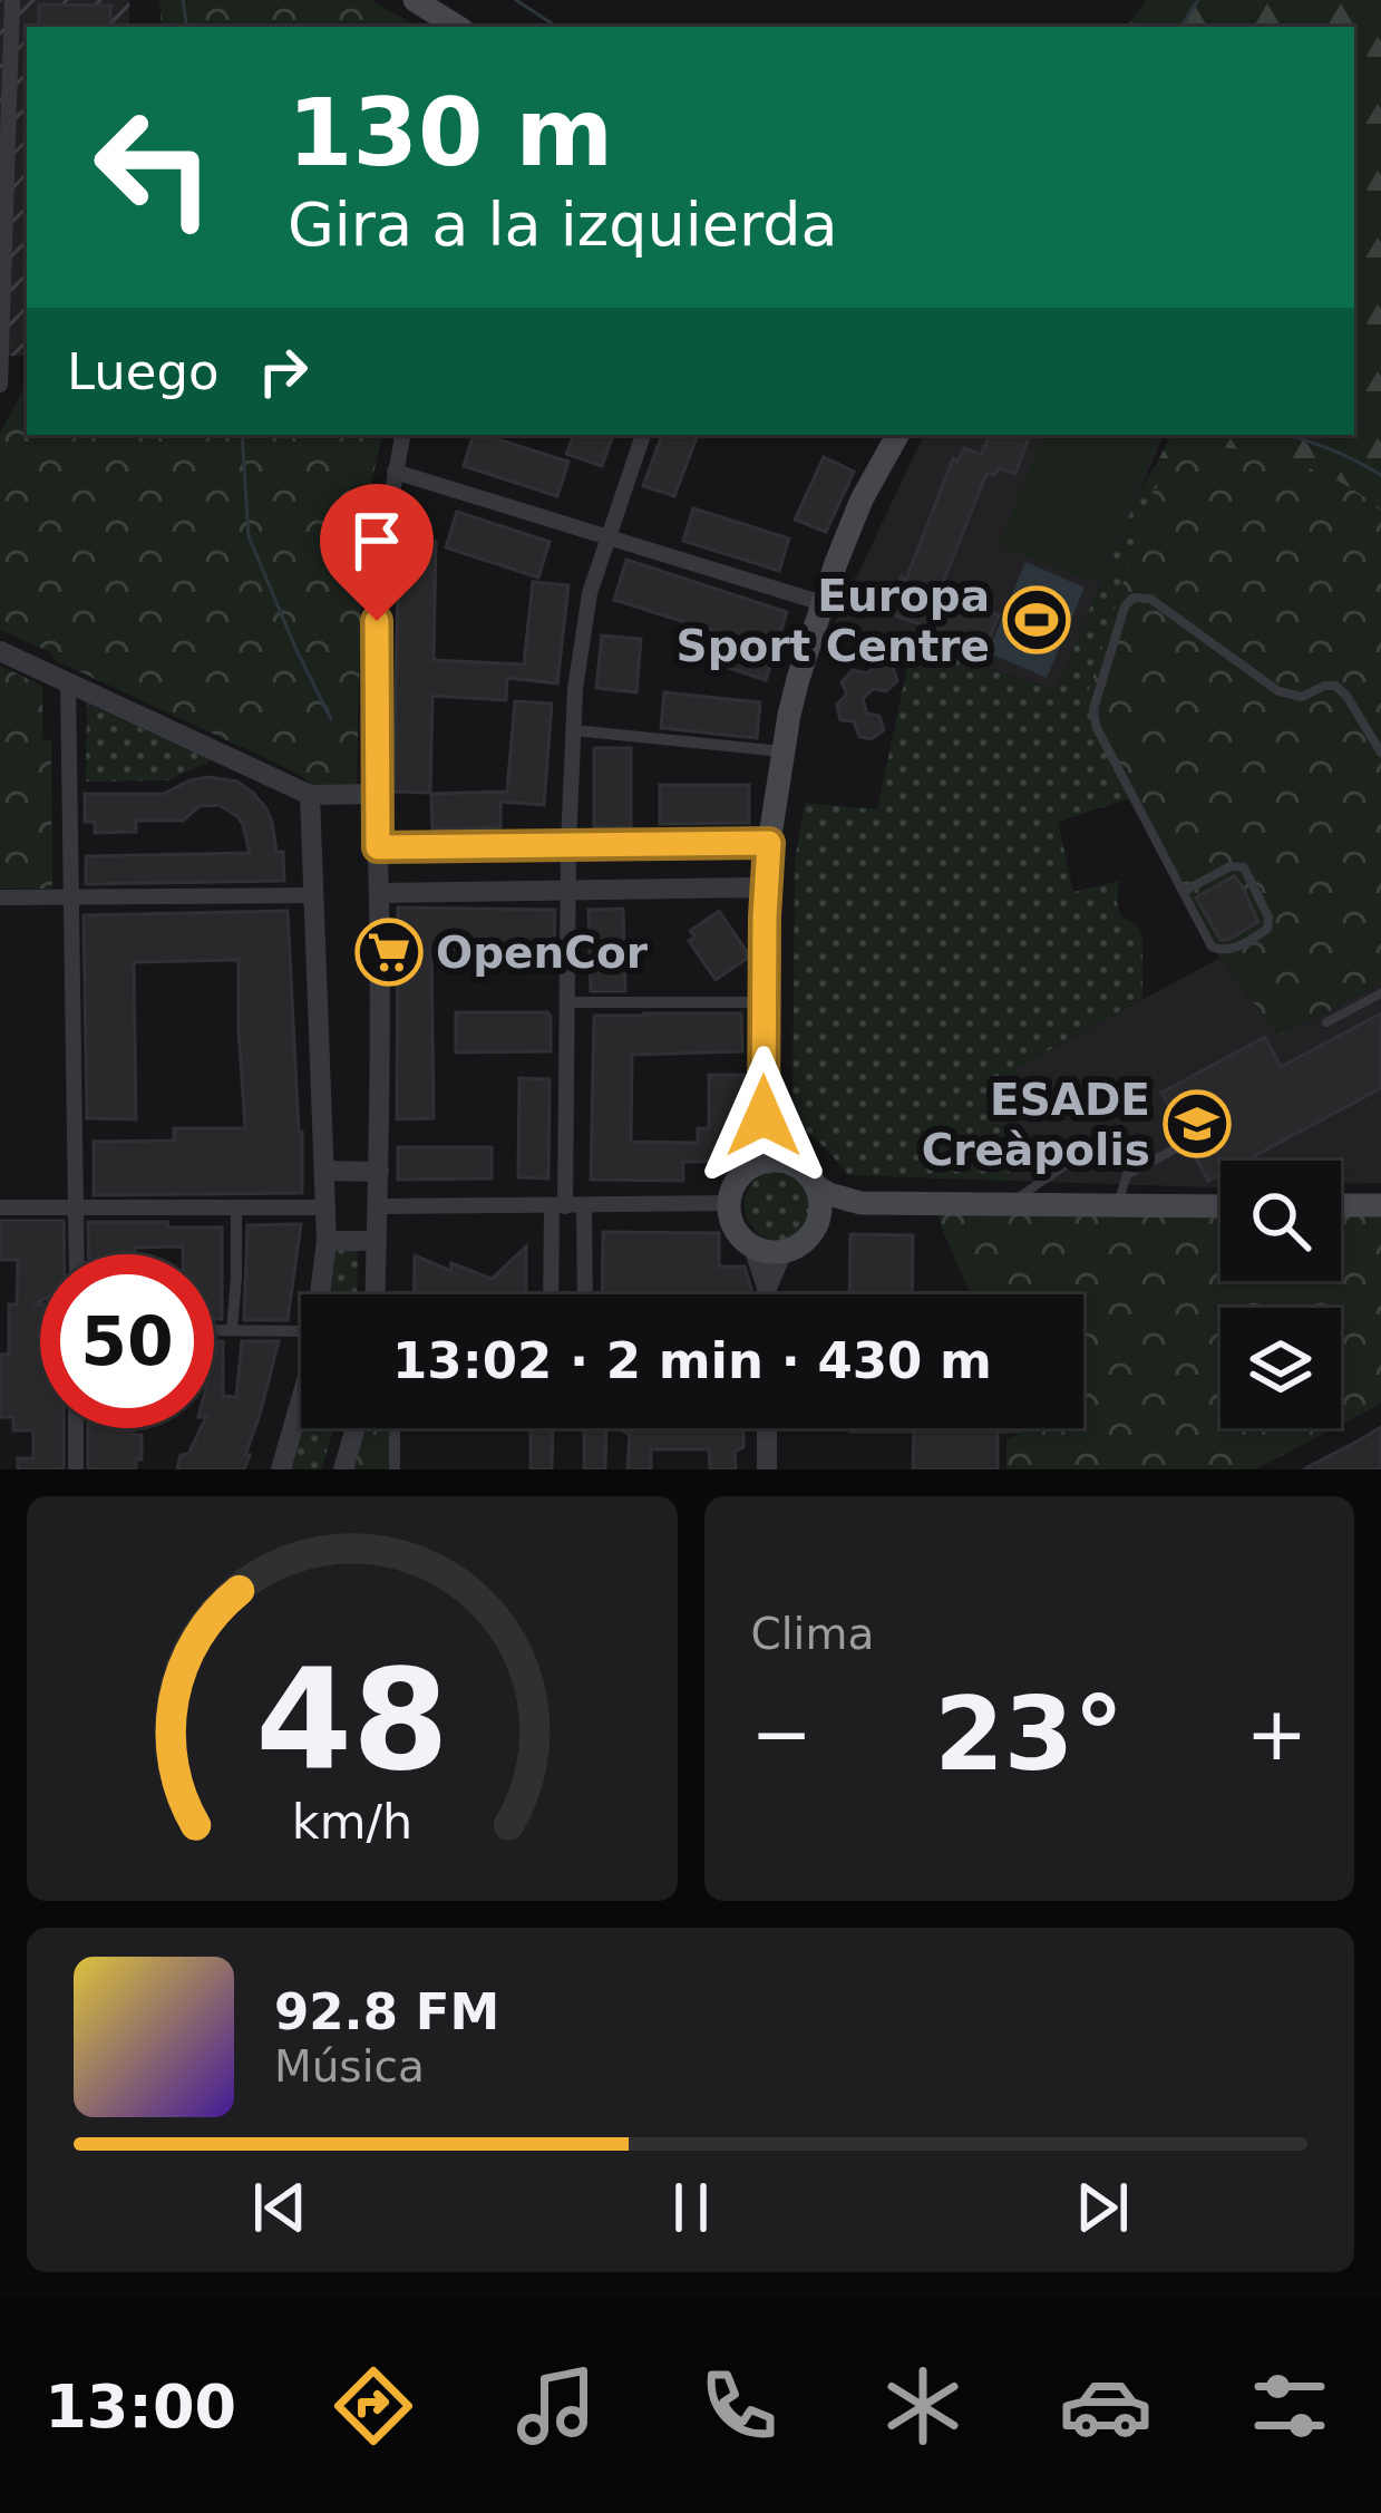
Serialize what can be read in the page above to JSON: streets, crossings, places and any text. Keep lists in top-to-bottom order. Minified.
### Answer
{"places":{"sports":["Europa Sport Centre"],"supermarket":["OpenCor"],"school or university":["ESADE Creàpolis"]},"page":{"turn":["130 m","Gira a la izquierda"],"then":"Luego","limit":"50","trip":"13:02 · 2 min · 430 m","tile":"Clima","heat":["−","23°","+"],"song":["92.8 FM","Música"],"tabs":"13:00","gauge":["48","km/h"]}}
